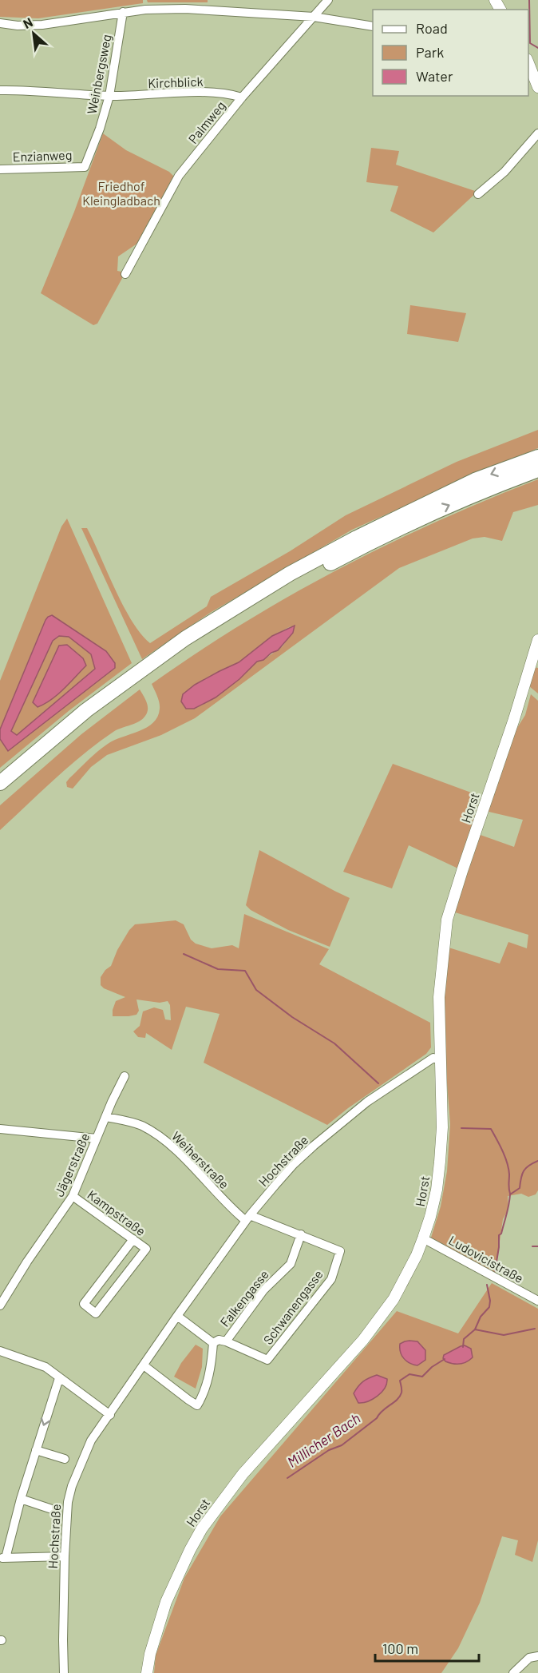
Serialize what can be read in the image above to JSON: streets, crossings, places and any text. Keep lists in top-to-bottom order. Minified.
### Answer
{"streets":{"street":["Weinbergsweg","Kirchblick","Palmweg","Enzianweg","Horst","Weiherstraße","Hochstraße","Jägerstraße","Kampstraße","Ludovicistraße","Falkengasse","Schwanengasse"]},"crossings":[["Weinbergsweg","Kirchblick"],["Weinbergsweg","Enzianweg"],["Kirchblick","Palmweg"],["Horst","Hochstraße"],["Horst","Ludovicistraße"],["Weiherstraße","Hochstraße"],["Weiherstraße","Jägerstraße"],["Weiherstraße","Falkengasse"],["Weiherstraße","Schwanengasse"],["Jägerstraße","Kampstraße"],["Falkengasse","Schwanengasse"]],"water":["Millicher Bach"],"parks":["Friedhof Kleingladbach"],"legend":["Road","Park","Water"],"scale_bar":"100 m","north":"top left"}
